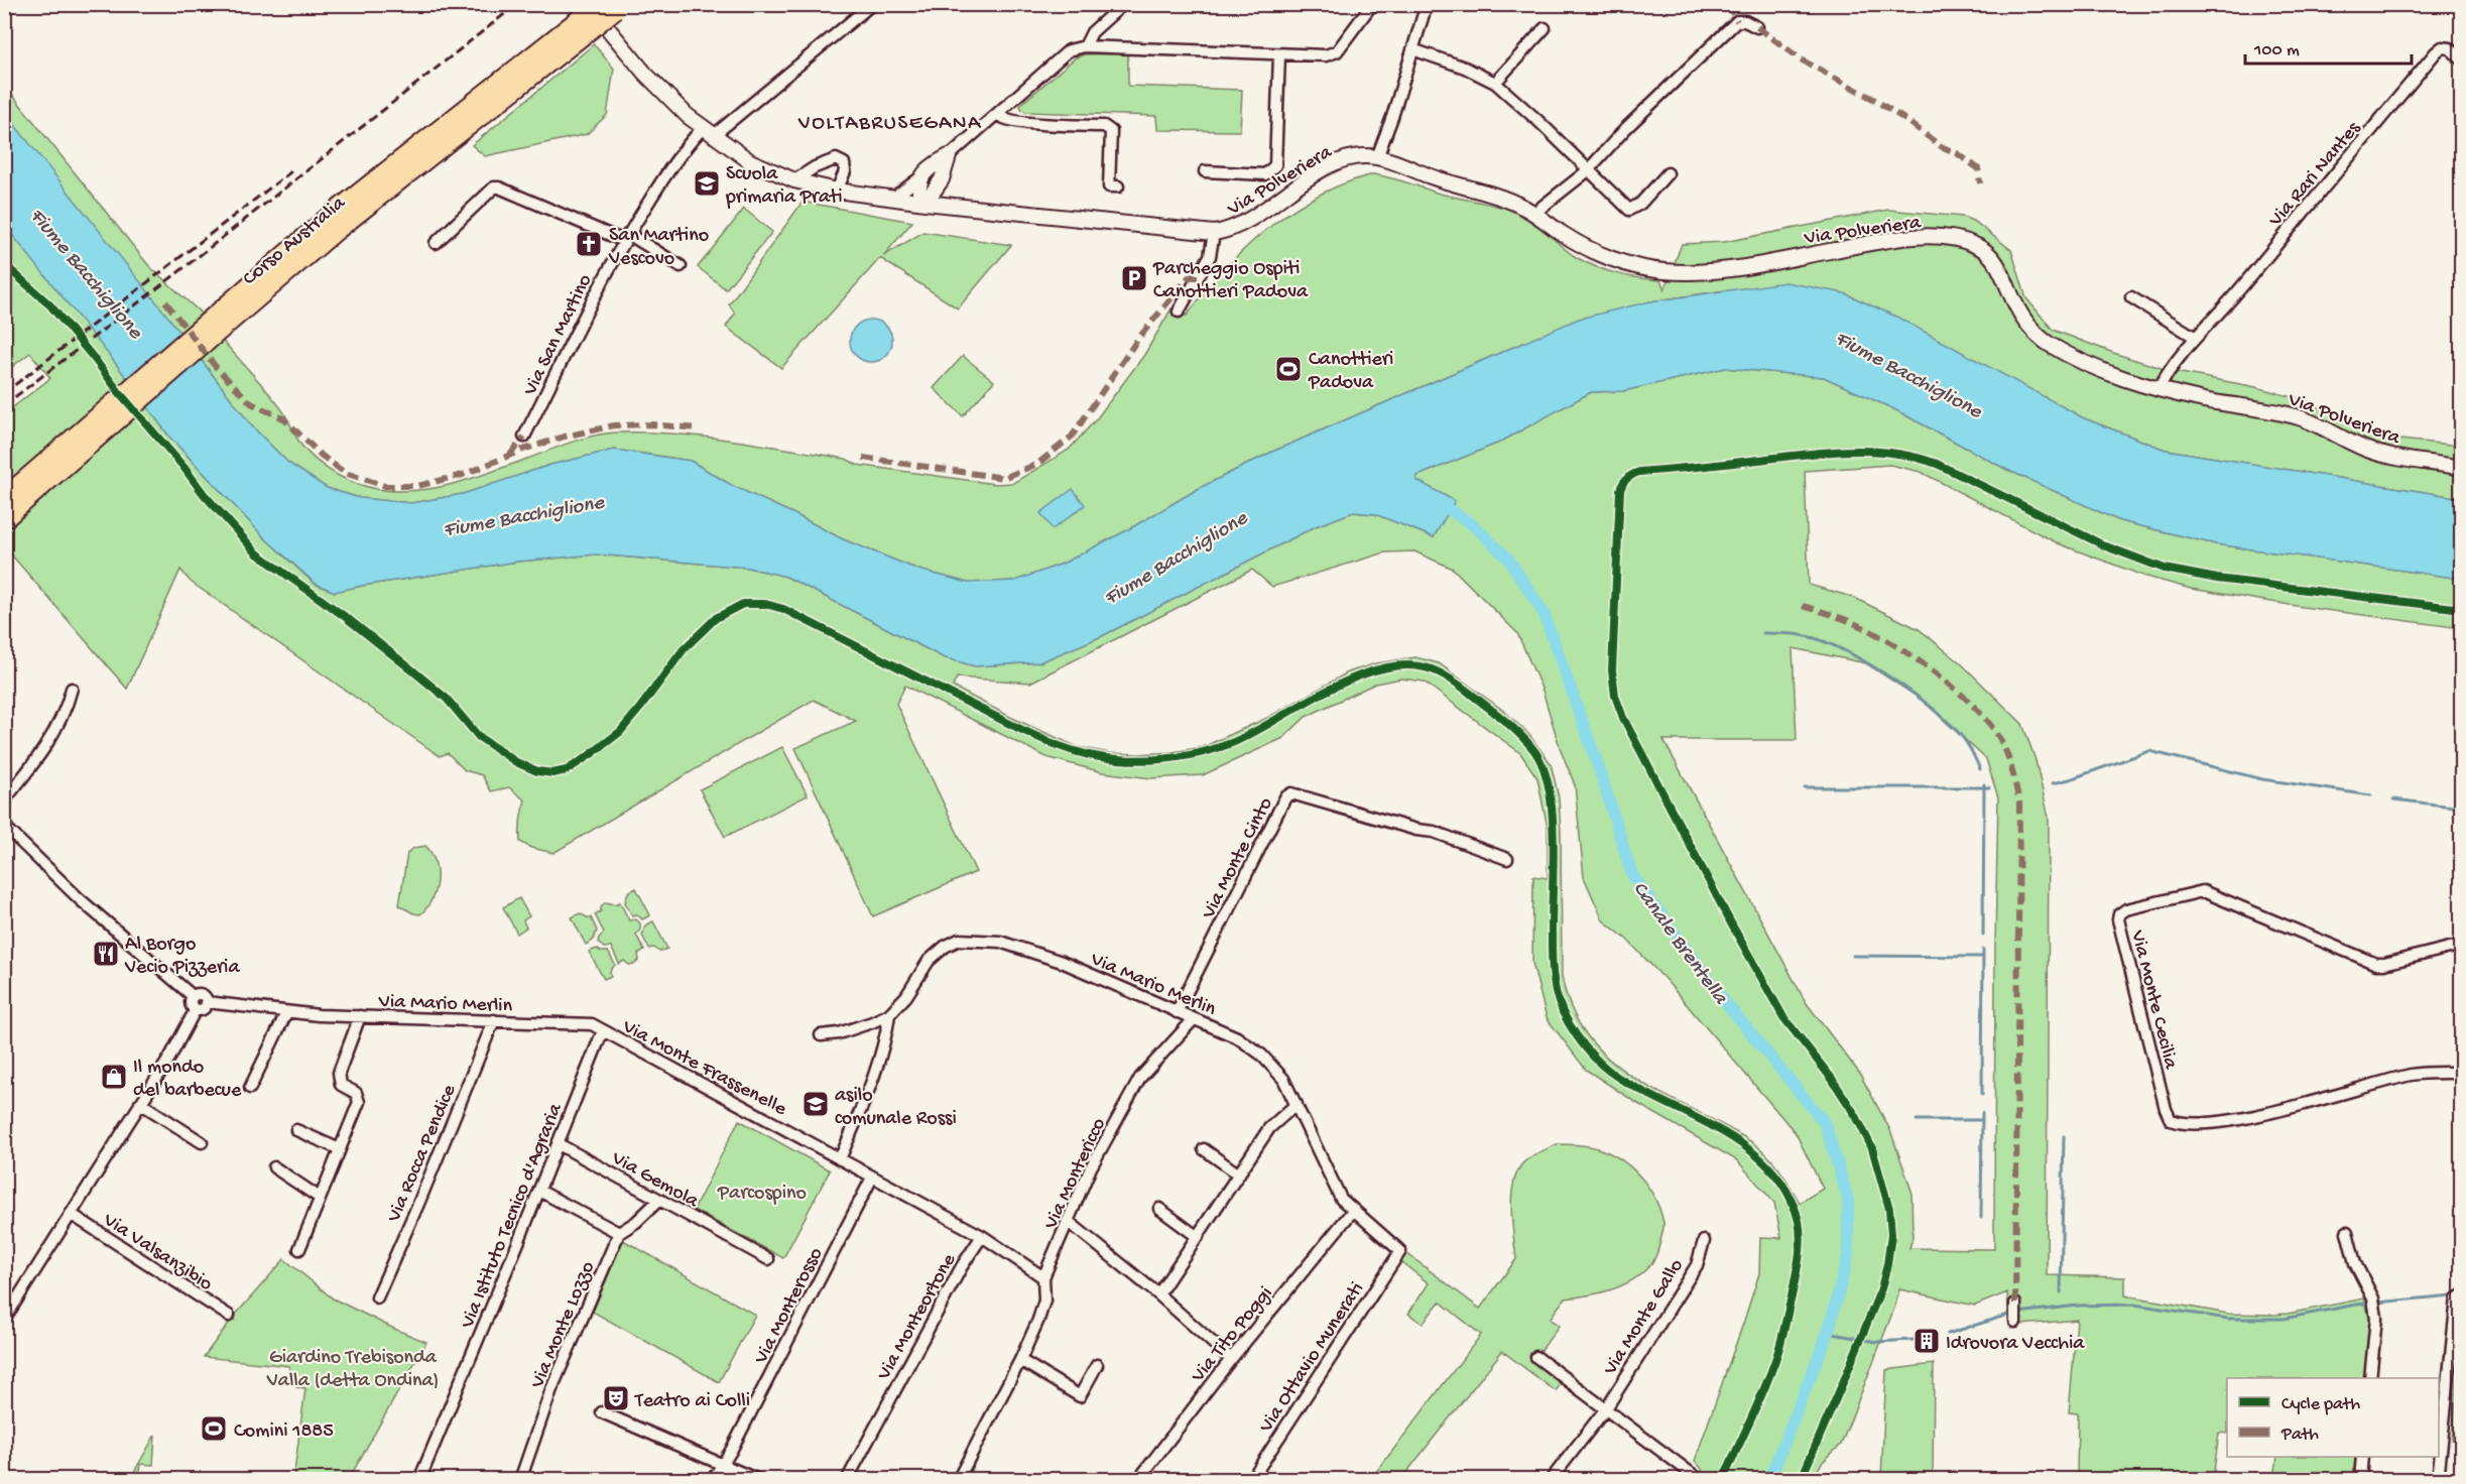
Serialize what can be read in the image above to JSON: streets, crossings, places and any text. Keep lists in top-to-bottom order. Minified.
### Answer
{"streets":{"highway":["Corso Australia"],"street":["Via Rari Nantes","Via Polveriera","Via San Martino","Via Monte Cinto","Via Mario Merlin","Via Monte Cecilia","Via Monte Frassenelle","Via Rocca Pendice","Via Montericco","Via Gemola","Via Istituto Tecnico d'Agraria","Via Valsanzibio","Via Monterosso","Via Monteortone","Via Monte Gallo","Via Monte Lozzo","Via Tito Poggi","Via Ottavio Munerati"]},"crossings":[["Via Rari Nantes","Via Polveriera"],["Via Polveriera","Corso Australia"],["Via Polveriera","Via San Martino"],["Via Monte Cinto","Via Mario Merlin"],["Via Mario Merlin","Via Monte Frassenelle"],["Via Mario Merlin","Via Rocca Pendice"],["Via Mario Merlin","Via Montericco"],["Via Mario Merlin","Via Istituto Tecnico d'Agraria"],["Via Mario Merlin","Via Tito Poggi"],["Via Mario Merlin","Via Ottavio Munerati"],["Via Monte Frassenelle","Via Istituto Tecnico d'Agraria"],["Via Monte Frassenelle","Via Monterosso"],["Via Monte Frassenelle","Via Monteortone"],["Via Gemola","Via Istituto Tecnico d'Agraria"]],"districts":["VOLTABRUSEGANA"],"water":["Fiume Bacchiglione","Canale Brentella"],"parks":["Parcospino","Giardino Trebisonda Valla (detta Ondina)"],"places":{"school or university":["Scuola primaria Prati","asilo comunale Rossi"],"church":["San Martino Vescovo"],"parking":["Parcheggio Ospiti Canottieri Padova"],"sports":["Canottieri Padova","Comini 1885"],"restaurant":["Al Borgo Vecio Pizzeria"],"shop":["Il mondo del barbecue"],"building":["Idrovora Vecchia"],"theatre":["Teatro ai Colli"]},"legend":["Cycle path","Path"],"scale_bar":"100 m"}
